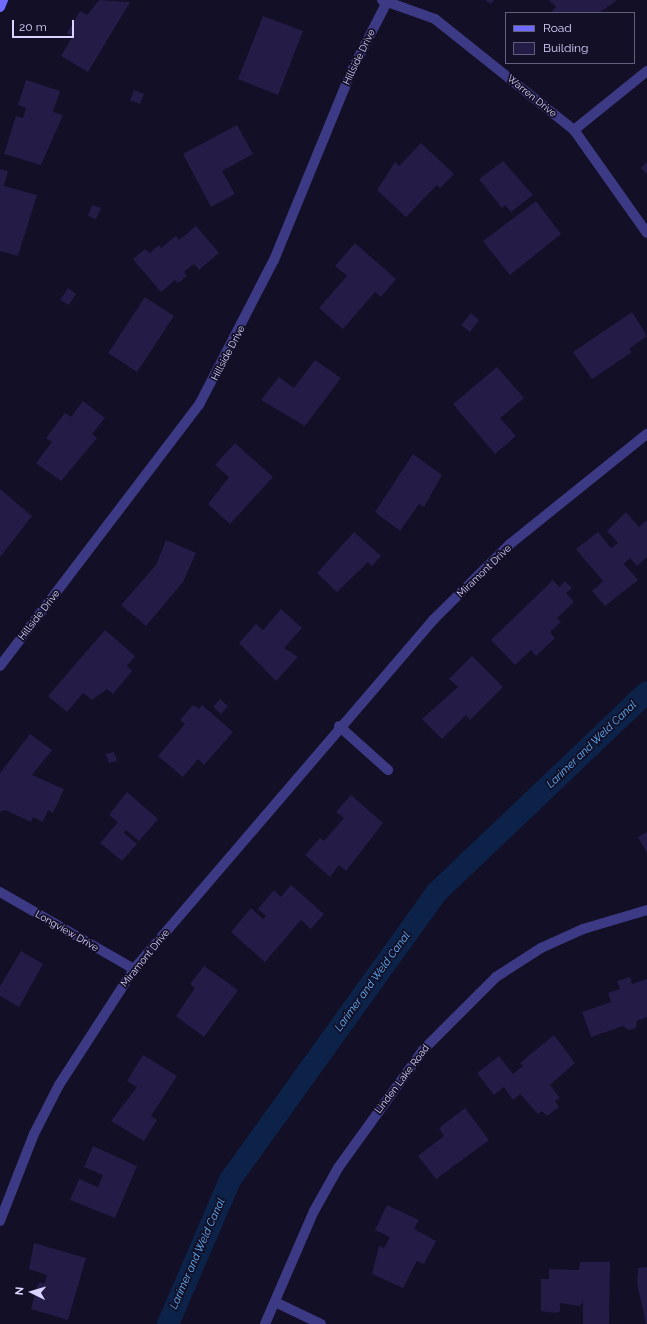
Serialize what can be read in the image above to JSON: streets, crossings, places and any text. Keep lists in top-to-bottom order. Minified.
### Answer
{"streets":{"street":["Hillside Drive","Warren Drive","Miramont Drive","Longview Drive","Linden Lake Road"]},"crossings":[["Hillside Drive","Warren Drive"],["Miramont Drive","Longview Drive"]],"water":["Larimer and Weld Canal"],"legend":["Road","Building"],"scale_bar":"20 m","north":"left"}
